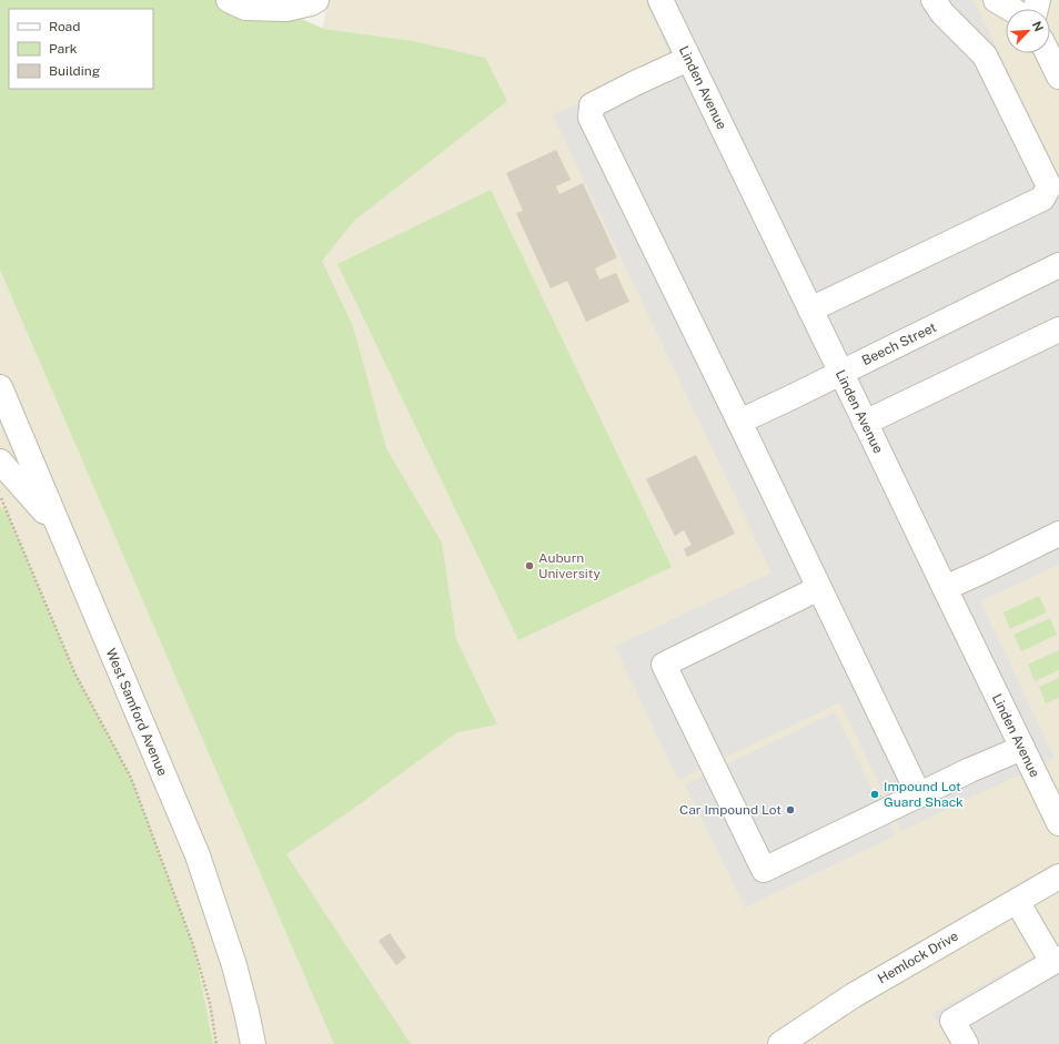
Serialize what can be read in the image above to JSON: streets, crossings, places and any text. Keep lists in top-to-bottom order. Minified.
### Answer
{"streets":{"street":["Linden Avenue","Beech Street","West Samford Avenue","Hemlock Drive"]},"crossings":[["Linden Avenue","Beech Street"]],"places":["Auburn University","Impound Lot Guard Shack","Car Impound Lot"],"legend":["Road","Park","Building"],"north":"top right"}
